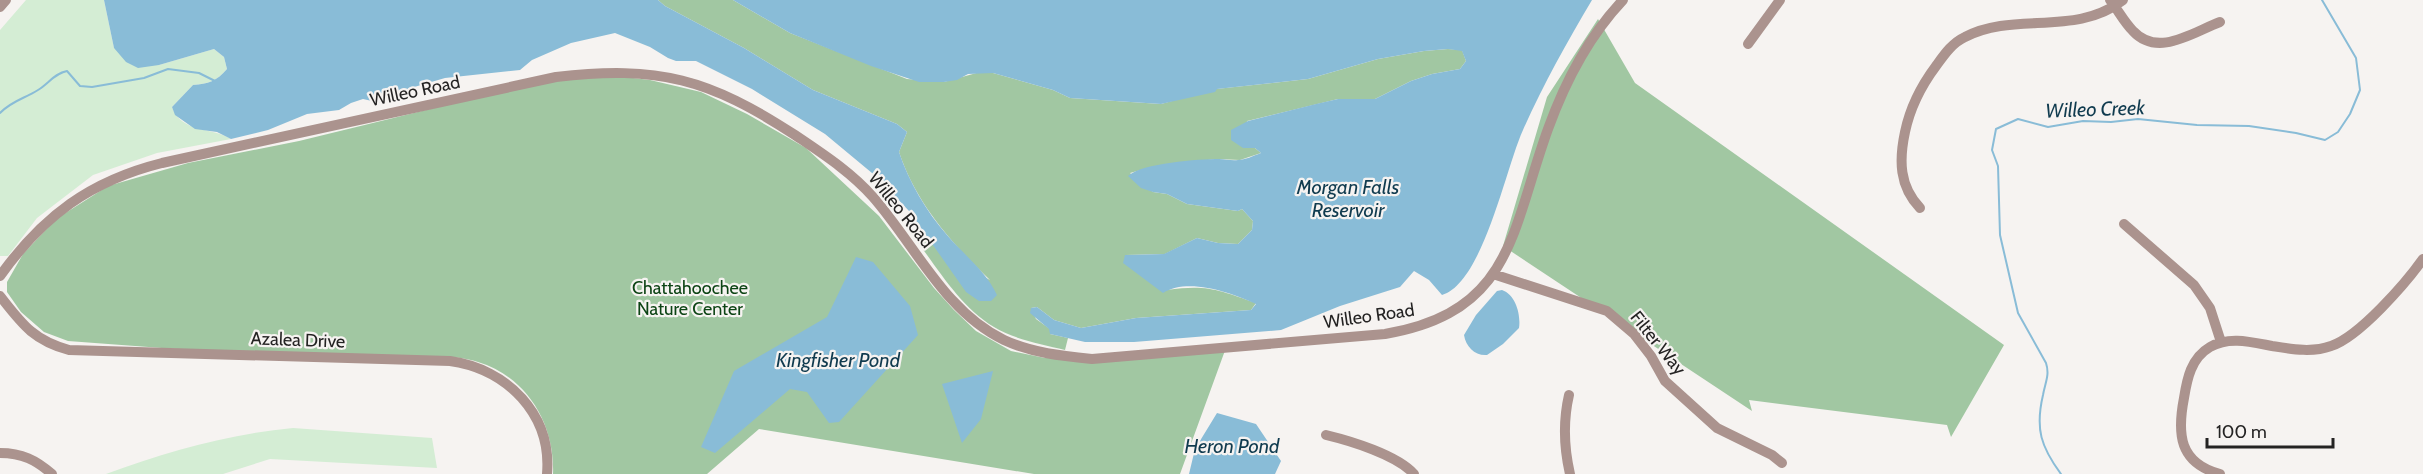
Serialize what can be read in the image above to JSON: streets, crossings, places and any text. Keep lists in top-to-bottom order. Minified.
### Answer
{"streets":{"street":["Willeo Road","Azalea Drive","Filter Way"]},"crossings":[["Willeo Road","Filter Way"]],"water":["Willeo Creek","Morgan Falls Reservoir","Kingfisher Pond","Heron Pond"],"parks":["Chattahoochee Nature Center"],"scale_bar":"100 m"}
